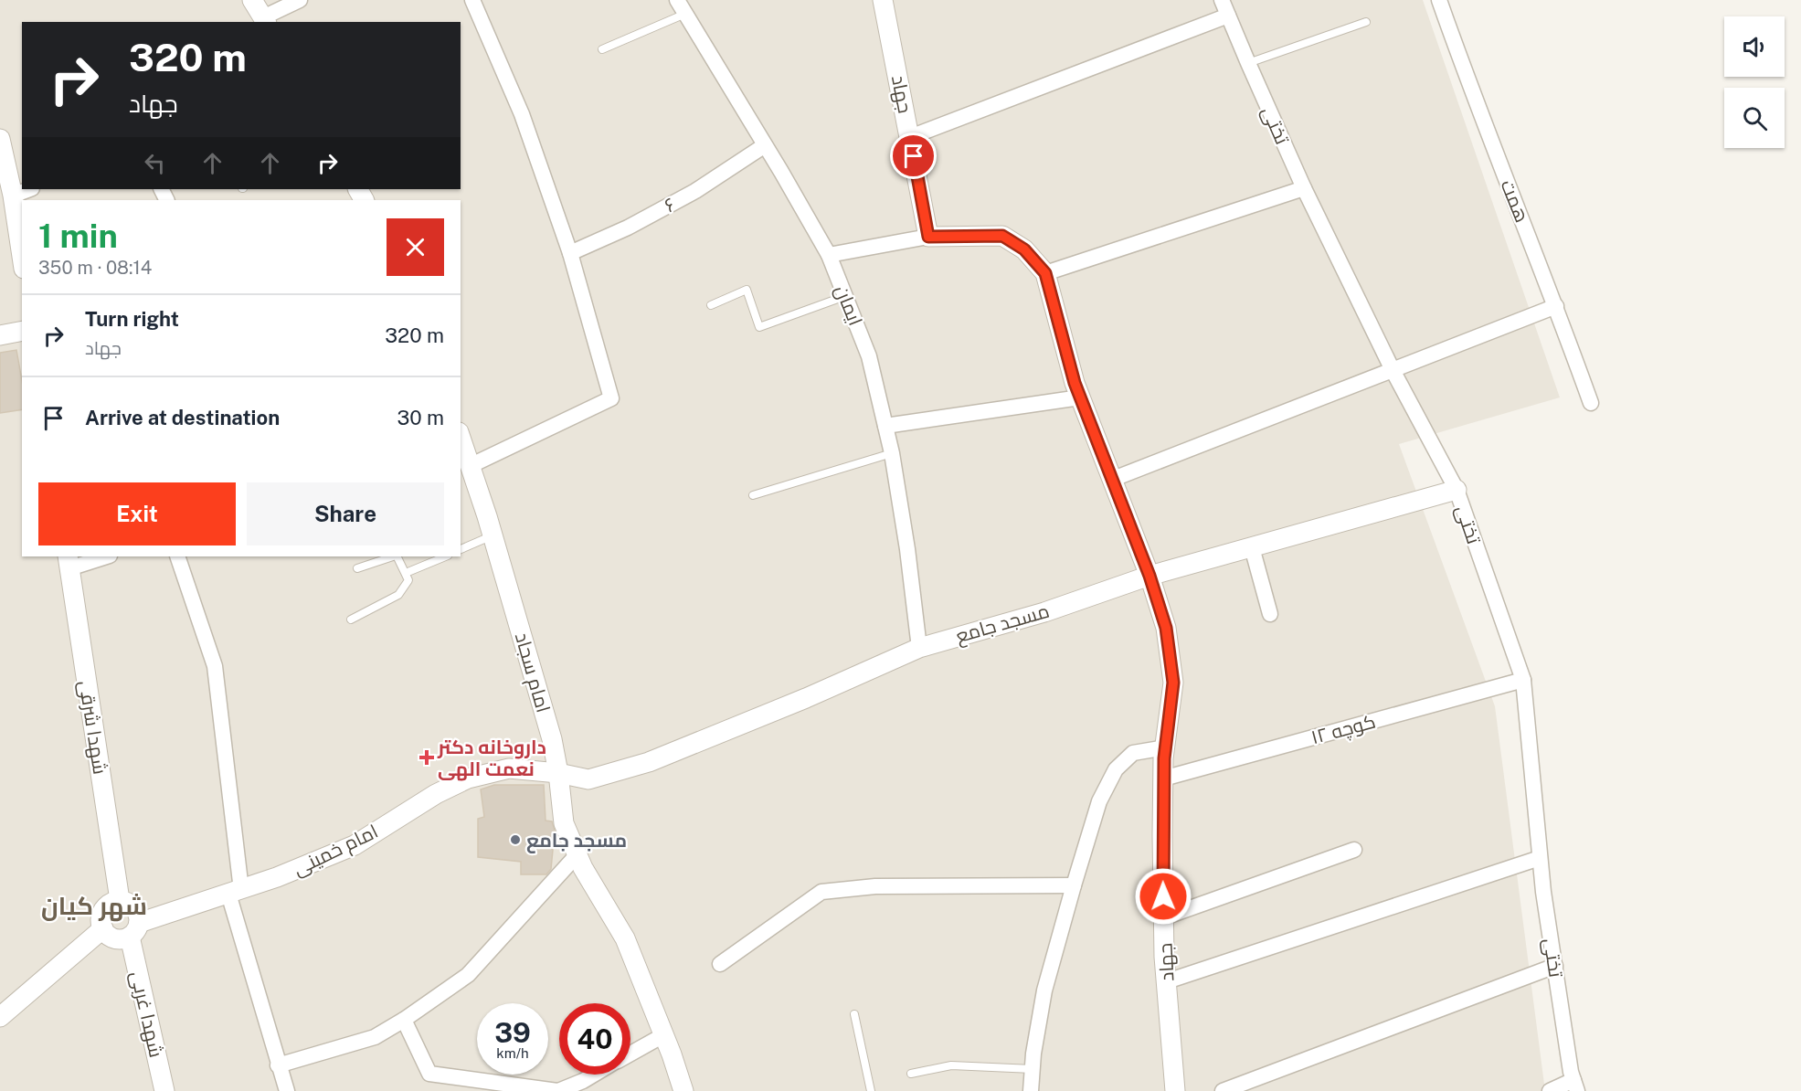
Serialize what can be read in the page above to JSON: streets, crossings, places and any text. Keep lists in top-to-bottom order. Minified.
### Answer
{"streets":{"street":["جهاد","تختی","همت","۶","ایمان","مسجد جامع","امام سجاد","شهدا شرقی","کوچه ۱۲","امام خمینی","شهدا غربی"]},"crossings":[["جهاد","مسجد جامع"],["جهاد","کوچه ۱۲"],["تختی","مسجد جامع"],["تختی","کوچه ۱۲"],["۶","ایمان"],["ایمان","مسجد جامع"],["مسجد جامع","امام سجاد"],["مسجد جامع","امام خمینی"],["امام سجاد","امام خمینی"],["شهدا شرقی","امام خمینی"],["شهدا شرقی","شهدا غربی"],["امام خمینی","شهدا غربی"]],"districts":["شهر کیان"],"places":{"health":["داروخانه دکتر نعمت الهی"],"other":["مسجد جامع"]},"page":{"turn":["320 m","جهاد"],"heading":["1 min","350 m · 08:14"],"list":[{"name":"Turn right","note":"جهاد","value":"320 m"},{"name":"Arrive at destination","value":"30 m"}],"buttons":["Exit","Share"],"speed":"39 km/h","limit":"40"}}
